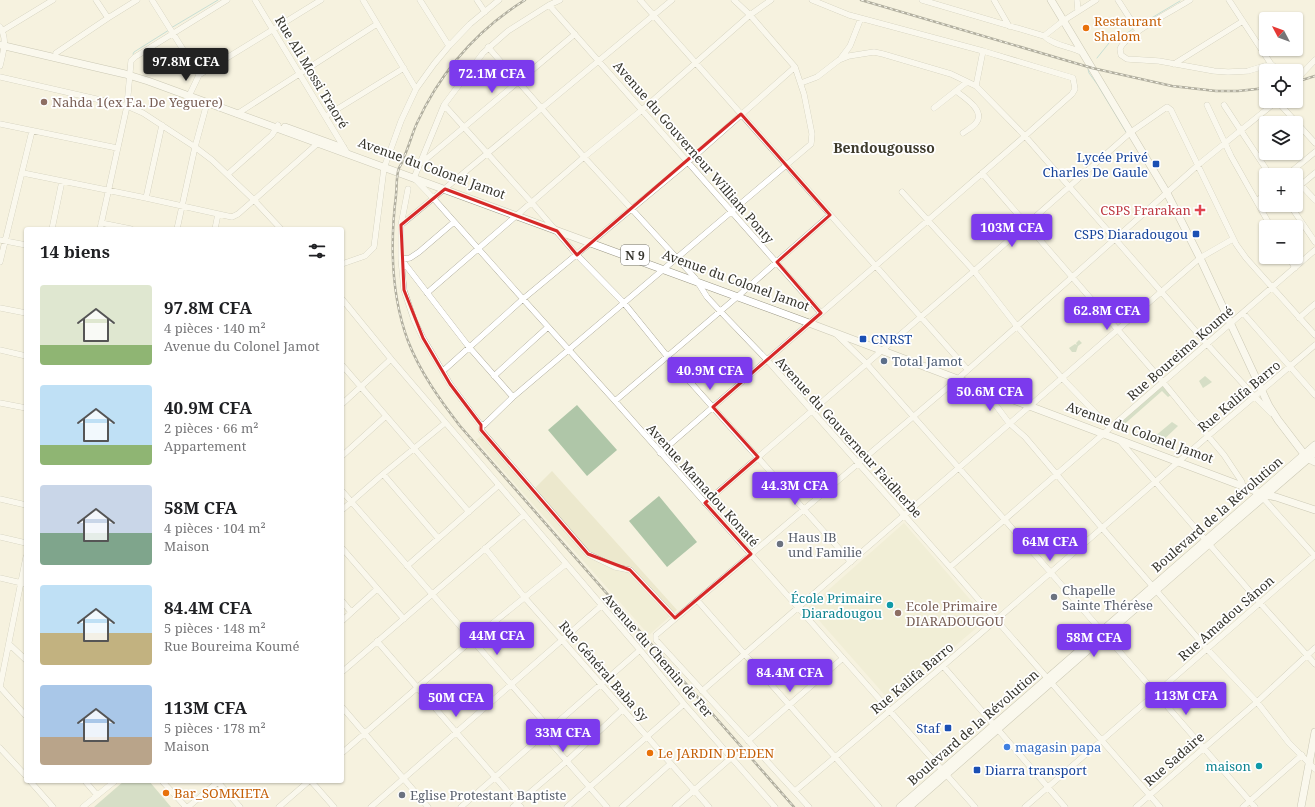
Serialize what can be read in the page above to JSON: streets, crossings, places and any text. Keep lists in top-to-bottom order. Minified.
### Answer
{"streets":{"main road":["Avenue du Colonel Jamot","N 9","Boulevard de la Révolution"],"street":["Rue Ali Mossi Traoré","Avenue du Gouverneur William Ponty","Rue Boureima Koumé","Rue Kalifa Barro","Avenue du Gouverneur Faidherbe","Avenue Mamadou Konaté","Rue Amadou Sânon","Avenue du Chemin de Fer","Rue Général Baba Sy","Rue Sadaire"]},"crossings":[["Rue Ali Mossi Traoré","Avenue du Colonel Jamot"],["Avenue du Colonel Jamot","Rue Boureima Koumé"],["Avenue du Colonel Jamot","Rue Kalifa Barro"],["Avenue du Colonel Jamot","Avenue du Gouverneur Faidherbe"],["Avenue du Colonel Jamot","Avenue Mamadou Konaté"],["Avenue du Colonel Jamot","Boulevard de la Révolution"],["Rue Boureima Koumé","Avenue du Gouverneur Faidherbe"],["Rue Kalifa Barro","Avenue du Gouverneur Faidherbe"],["Rue Kalifa Barro","Avenue Mamadou Konaté"],["Rue Kalifa Barro","Avenue du Chemin de Fer"],["Avenue du Gouverneur Faidherbe","Boulevard de la Révolution"],["Avenue du Gouverneur Faidherbe","Rue Amadou Sânon"],["Avenue du Gouverneur Faidherbe","Rue Sadaire"],["Avenue Mamadou Konaté","Boulevard de la Révolution"]],"districts":["Bendougousso"],"places":{"other":["Restaurant Shalom","Nahda 1(ex F.a. De Yeguere)","Total Jamot","Haus IB und Familie","Chapelle Sainte Thérèse","École Primaire Diaradougou","Ecole Primaire DIARADOUGOU","magasin papa","Le JARDIN D'EDEN","maison","Bar_SOMKIETA","Eglise Protestant Baptiste"],"transit":["Lycée Privé Charles De Gaule","CSPS Diaradougou","CNRST","Staf","Diarra transport"],"health":["CSPS Frarakan"]},"north":"top left","page":{"map_buttons":["+","−"],"price":["97.8M CFA","72.1M CFA","103M CFA","62.8M CFA","40.9M CFA","50.6M CFA","44.3M CFA","64M CFA","44M CFA","58M CFA","84.4M CFA","113M CFA","50M CFA","33M CFA"],"heading":"14 biens","list":[{"name":"97.8M CFA","note":"4 pièces · 140 m² · Avenue du Colonel Jamot"},{"name":"40.9M CFA","note":"2 pièces · 66 m² · Appartement"},{"name":"58M CFA","note":"4 pièces · 104 m² · Maison"},{"name":"84.4M CFA","note":"5 pièces · 148 m² · Rue Boureima Koumé"},{"name":"113M CFA","note":"5 pièces · 178 m² · Maison"}]}}
